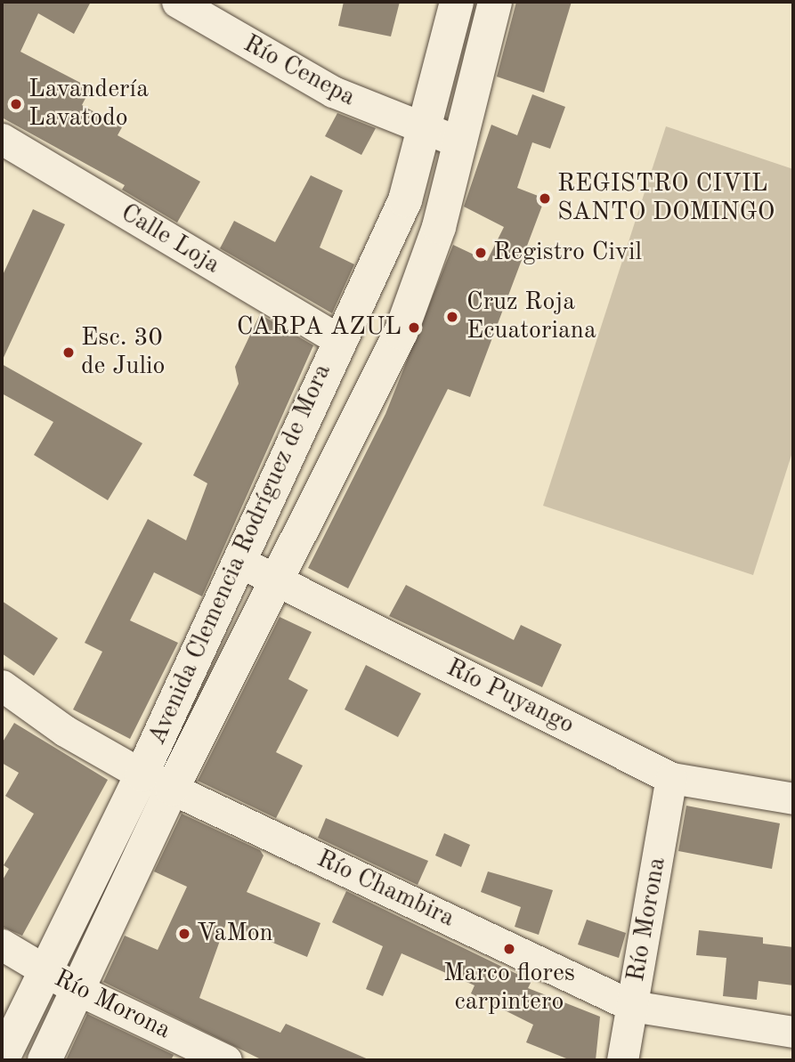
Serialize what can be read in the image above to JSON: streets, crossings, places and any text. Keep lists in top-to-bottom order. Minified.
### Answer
{"streets":{"street":["Río Cenepa","Calle Loja","Avenida Clemencia Rodríguez de Mora","Río Puyango","Río Chambira","Río Morona"]},"crossings":[["Río Cenepa","Avenida Clemencia Rodríguez de Mora"],["Calle Loja","Avenida Clemencia Rodríguez de Mora"],["Avenida Clemencia Rodríguez de Mora","Río Puyango"],["Avenida Clemencia Rodríguez de Mora","Río Chambira"],["Avenida Clemencia Rodríguez de Mora","Río Morona"],["Río Puyango","Río Morona"],["Río Chambira","Río Morona"]],"places":["Lavandería Lavatodo","REGISTRO CIVIL SANTO DOMINGO","Registro Civil","Cruz Roja Ecuatoriana","CARPA AZUL","Esc. 30 de Julio","VaMon","Marco flores carpintero"]}
